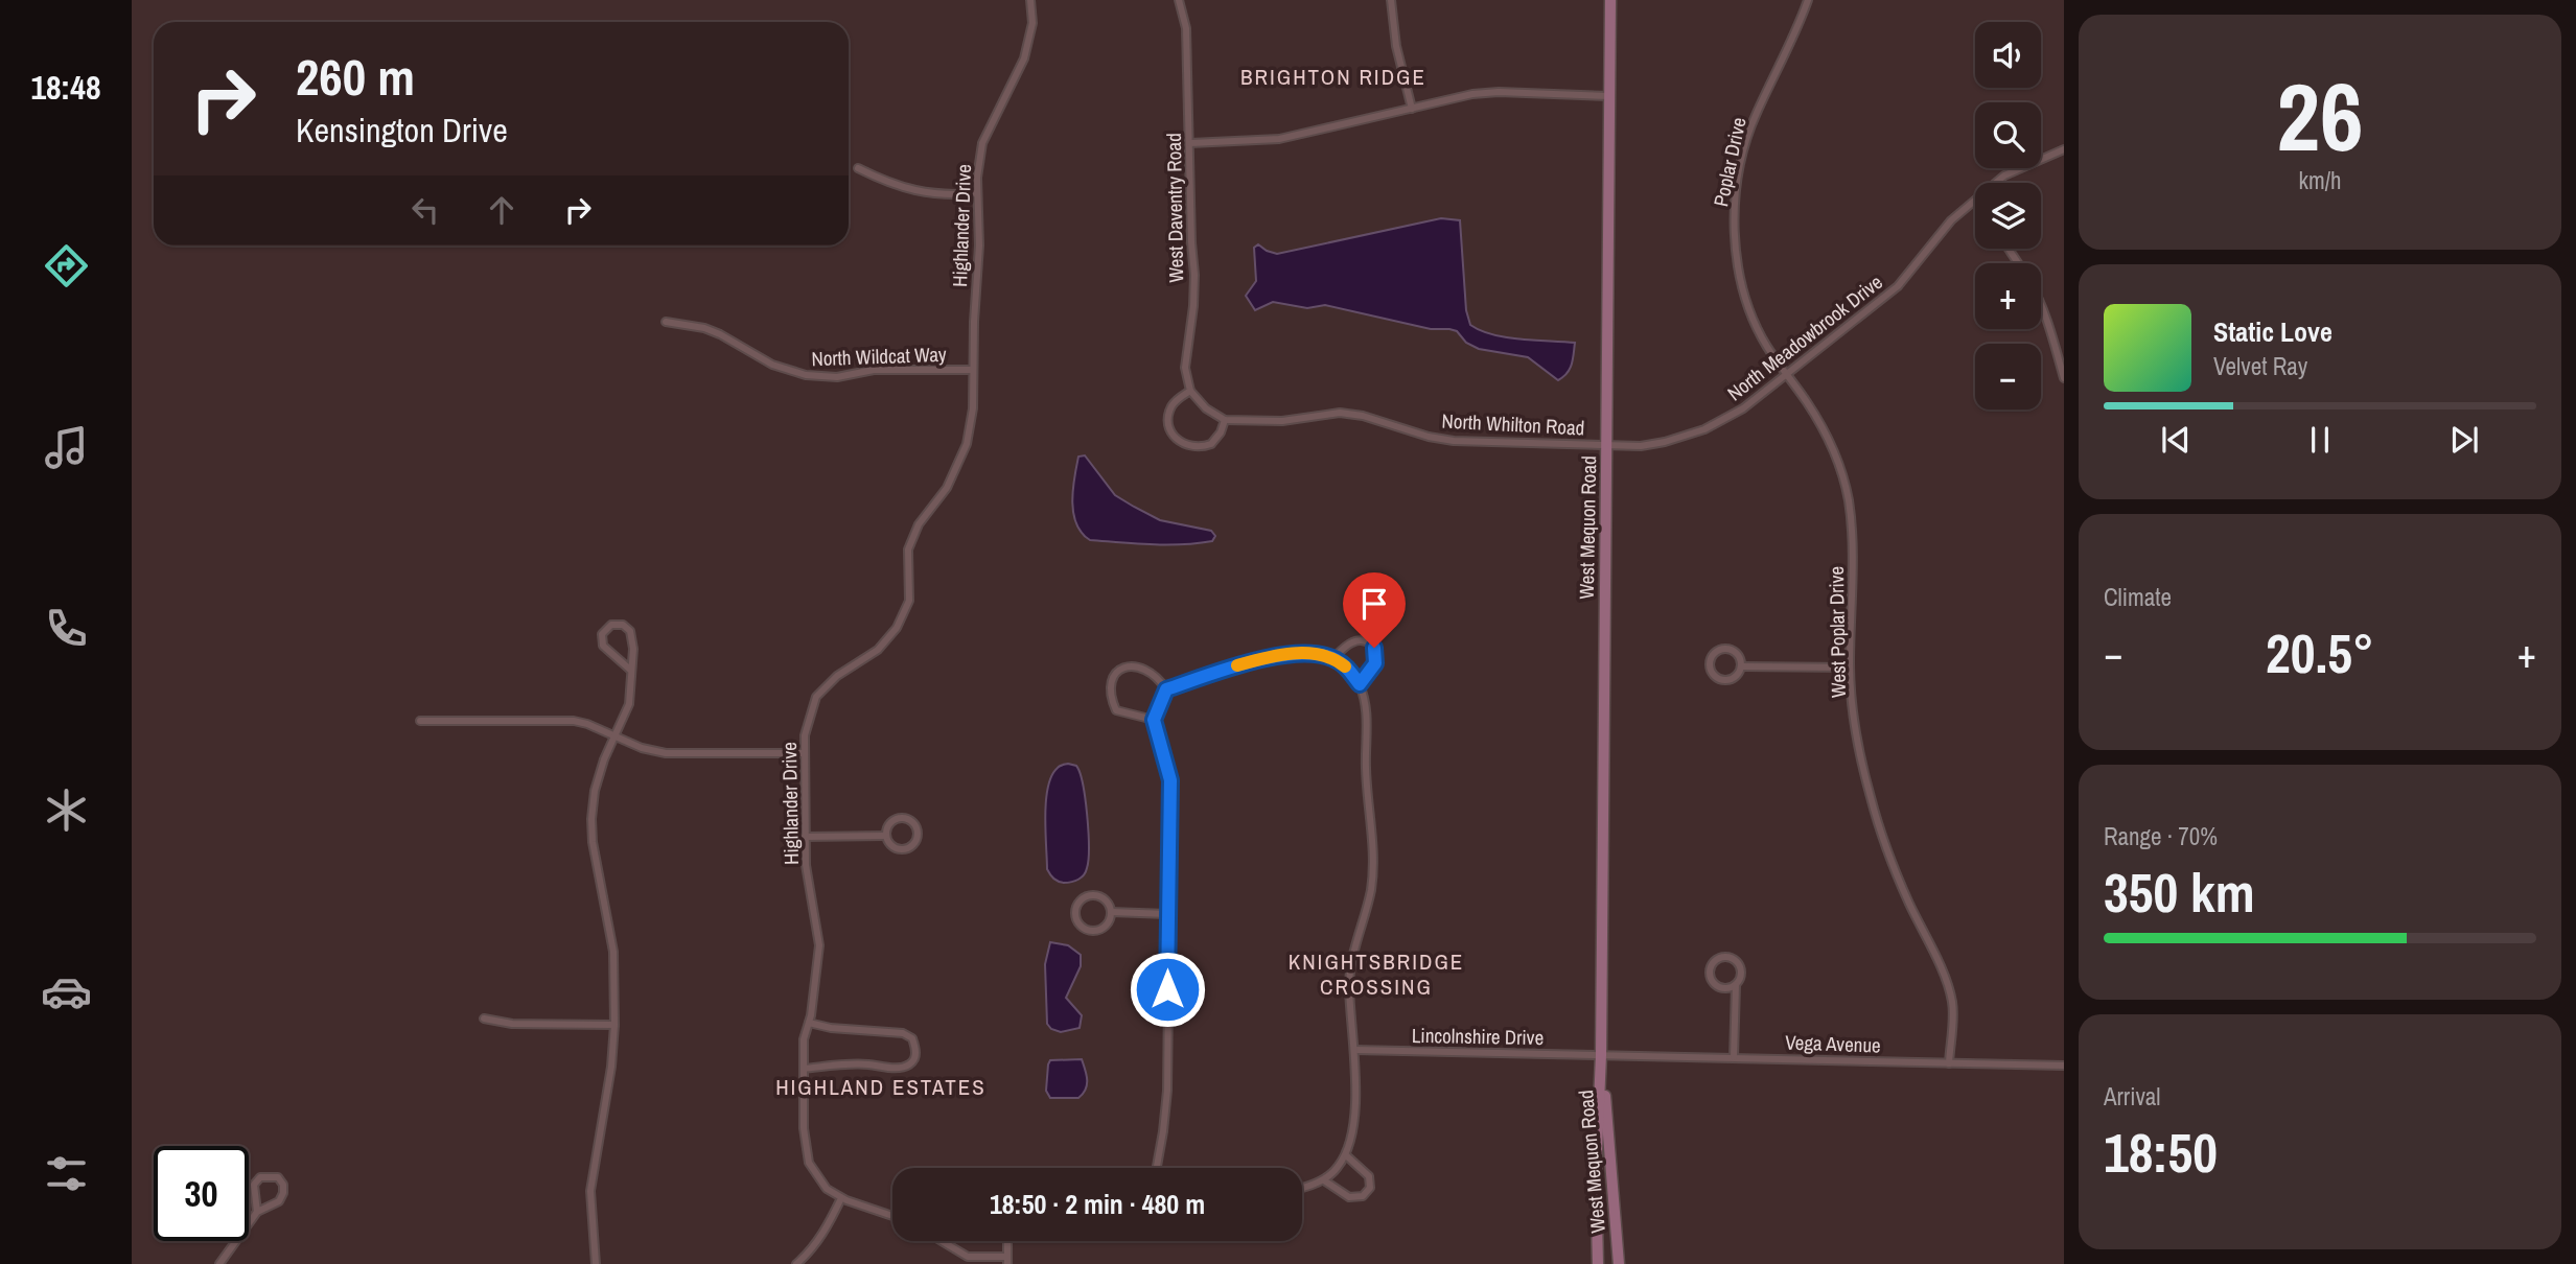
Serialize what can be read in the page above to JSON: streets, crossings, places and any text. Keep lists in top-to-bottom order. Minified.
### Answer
{"streets":{"main road":["West Mequon Road"],"street":["Poplar Drive","West Daventry Road","Highlander Drive","North Meadowbrook Drive","North Wildcat Way","North Whilton Road","West Poplar Drive","Lincolnshire Drive","Vega Avenue"]},"crossings":[["Poplar Drive","North Meadowbrook Drive"],["Poplar Drive","West Poplar Drive"],["West Daventry Road","North Whilton Road"],["Highlander Drive","North Wildcat Way"],["North Meadowbrook Drive","North Whilton Road"],["North Meadowbrook Drive","West Mequon Road"],["North Meadowbrook Drive","West Poplar Drive"],["North Whilton Road","West Mequon Road"],["West Mequon Road","Lincolnshire Drive"],["West Mequon Road","Vega Avenue"],["West Poplar Drive","Vega Avenue"],["Lincolnshire Drive","Vega Avenue"]],"districts":["BRIGHTON RIDGE","KNIGHTSBRIDGE CROSSING","HIGHLAND ESTATES"],"page":{"tabs":"18:48","tile":[["26","km/h"],"Climate",["Range · 70%","350 km"],["Arrival","18:50"]],"map_buttons":["+","−"],"turn":["260 m","Kensington Drive"],"song":["Static Love","Velvet Ray"],"heat":["−","20.5°","+"],"limit":"30","trip":"18:50 · 2 min · 480 m"}}
